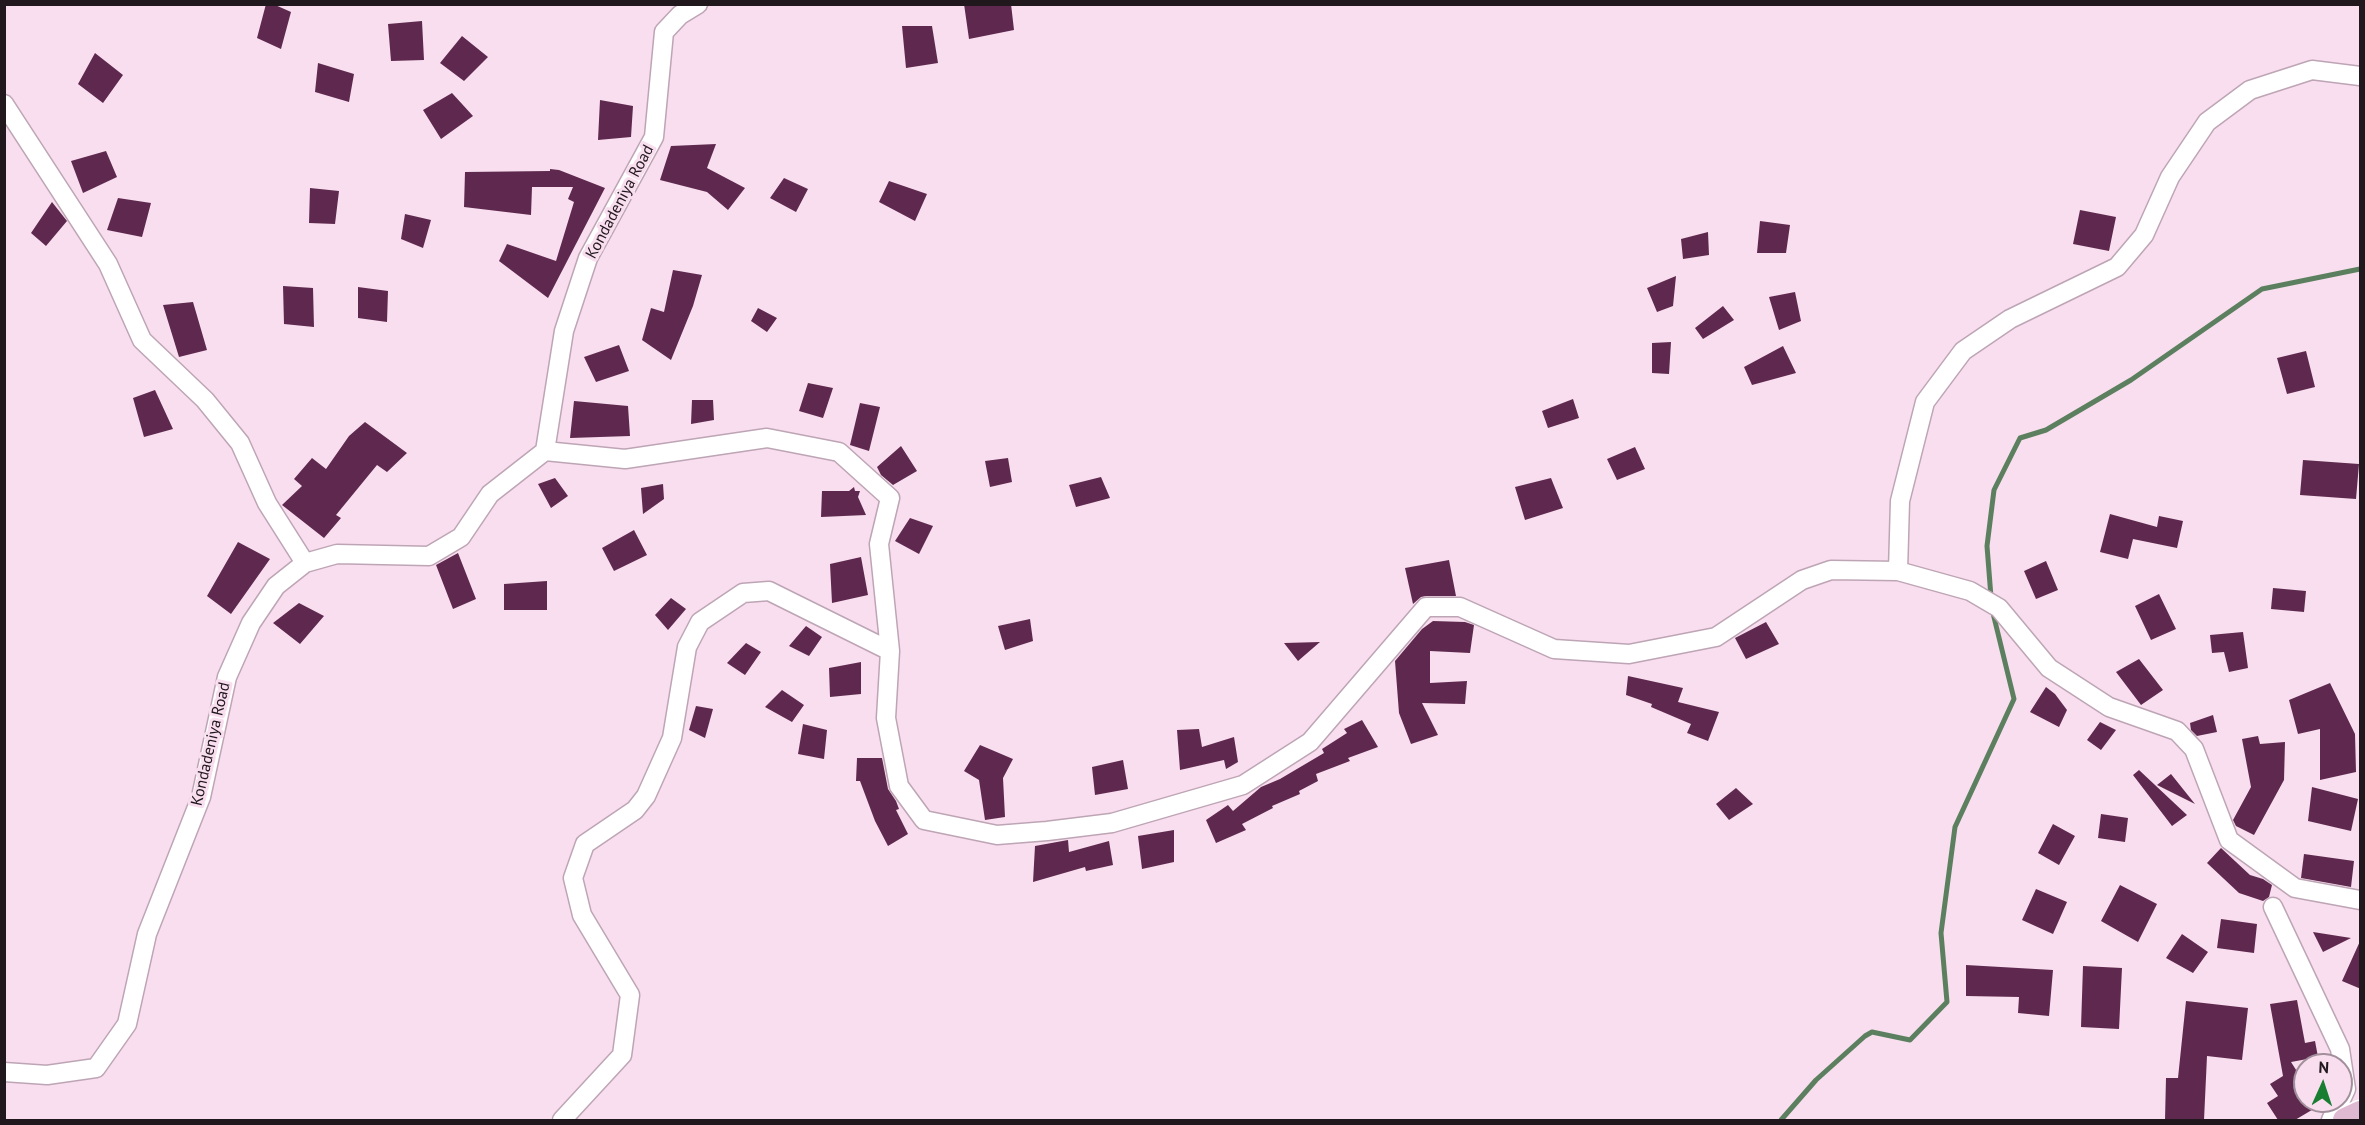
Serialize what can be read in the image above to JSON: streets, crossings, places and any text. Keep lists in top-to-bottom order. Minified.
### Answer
{"streets":{"street":["Kondadeniya Road"]},"north":"top"}
